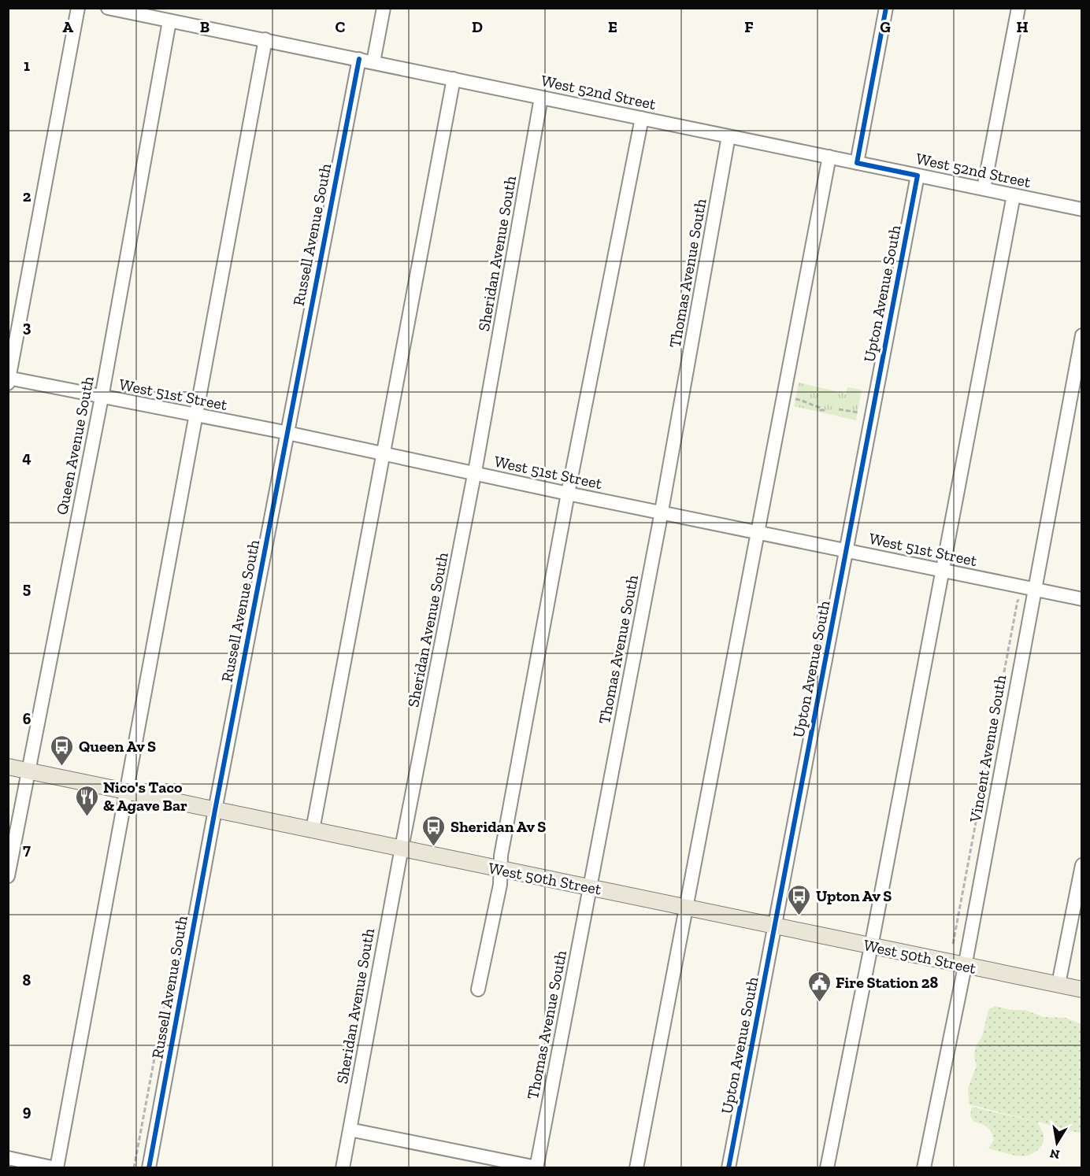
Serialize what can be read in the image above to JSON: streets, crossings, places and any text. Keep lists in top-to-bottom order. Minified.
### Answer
{"streets":{"main road":["West 50th Street"],"street":["West 52nd Street","Russell Avenue South","Sheridan Avenue South","Thomas Avenue South","Upton Avenue South","West 51st Street","Queen Avenue South","Vincent Avenue South"]},"crossings":[["West 52nd Street","Russell Avenue South"],["West 52nd Street","Sheridan Avenue South"],["West 52nd Street","Thomas Avenue South"],["West 52nd Street","Upton Avenue South"],["West 52nd Street","Queen Avenue South"],["Russell Avenue South","West 51st Street"],["Russell Avenue South","West 50th Street"],["Sheridan Avenue South","West 51st Street"],["Sheridan Avenue South","West 50th Street"],["Thomas Avenue South","West 51st Street"],["Thomas Avenue South","West 50th Street"],["Upton Avenue South","West 51st Street"],["Upton Avenue South","West 50th Street"],["West 51st Street","Queen Avenue South"],["West 51st Street","Vincent Avenue South"],["Queen Avenue South","West 50th Street"],["Vincent Avenue South","West 50th Street"]],"places":{"bus stop":["Queen Av S","Sheridan Av S","Upton Av S"],"restaurant":["Nico's Taco & Agave Bar"],"public building":["Fire Station 28"]},"north":"bottom","grid":{"columns":["A","B","C","D","E","F","G","H"],"rows":["1","2","3","4","5","6","7","8","9"]}}
